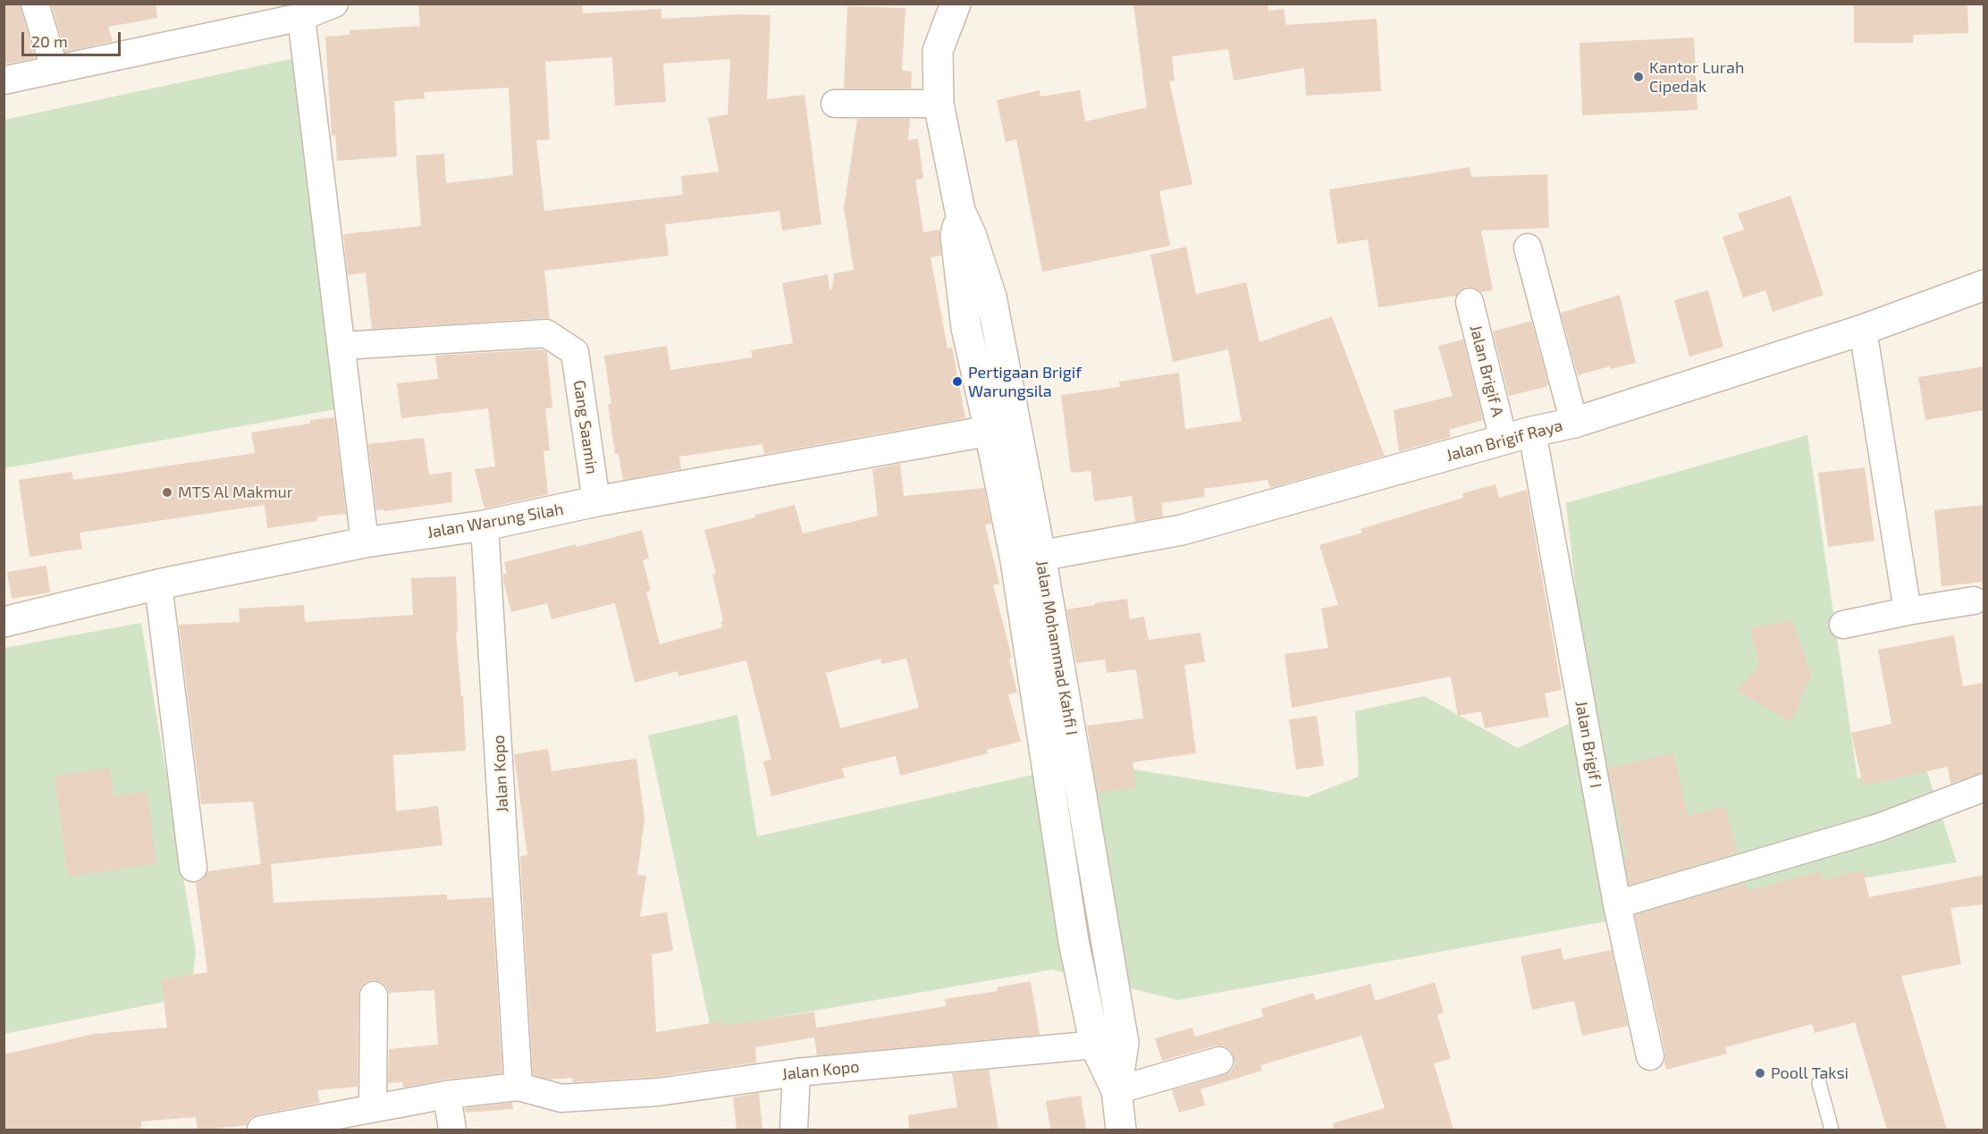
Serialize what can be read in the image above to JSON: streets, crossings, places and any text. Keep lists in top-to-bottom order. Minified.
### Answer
{"streets":{"main road":["Jalan Brigif Raya","Jalan Warung Silah","Jalan Mohammad Kahfi I"],"street":["Jalan Brigif A","Gang Saamin","Jalan Brigif I","Jalan Kopo"]},"crossings":[["Jalan Brigif A","Jalan Brigif Raya"],["Gang Saamin","Jalan Warung Silah"],["Jalan Brigif Raya","Jalan Mohammad Kahfi I"],["Jalan Brigif Raya","Jalan Brigif I"],["Jalan Warung Silah","Jalan Mohammad Kahfi I"],["Jalan Warung Silah","Jalan Kopo"],["Jalan Mohammad Kahfi I","Jalan Kopo"]],"places":["Kantor Lurah Cipedak","Pertigaan Brigif Warungsila","MTS Al Makmur","Pooll Taksi"],"scale_bar":"20 m"}
